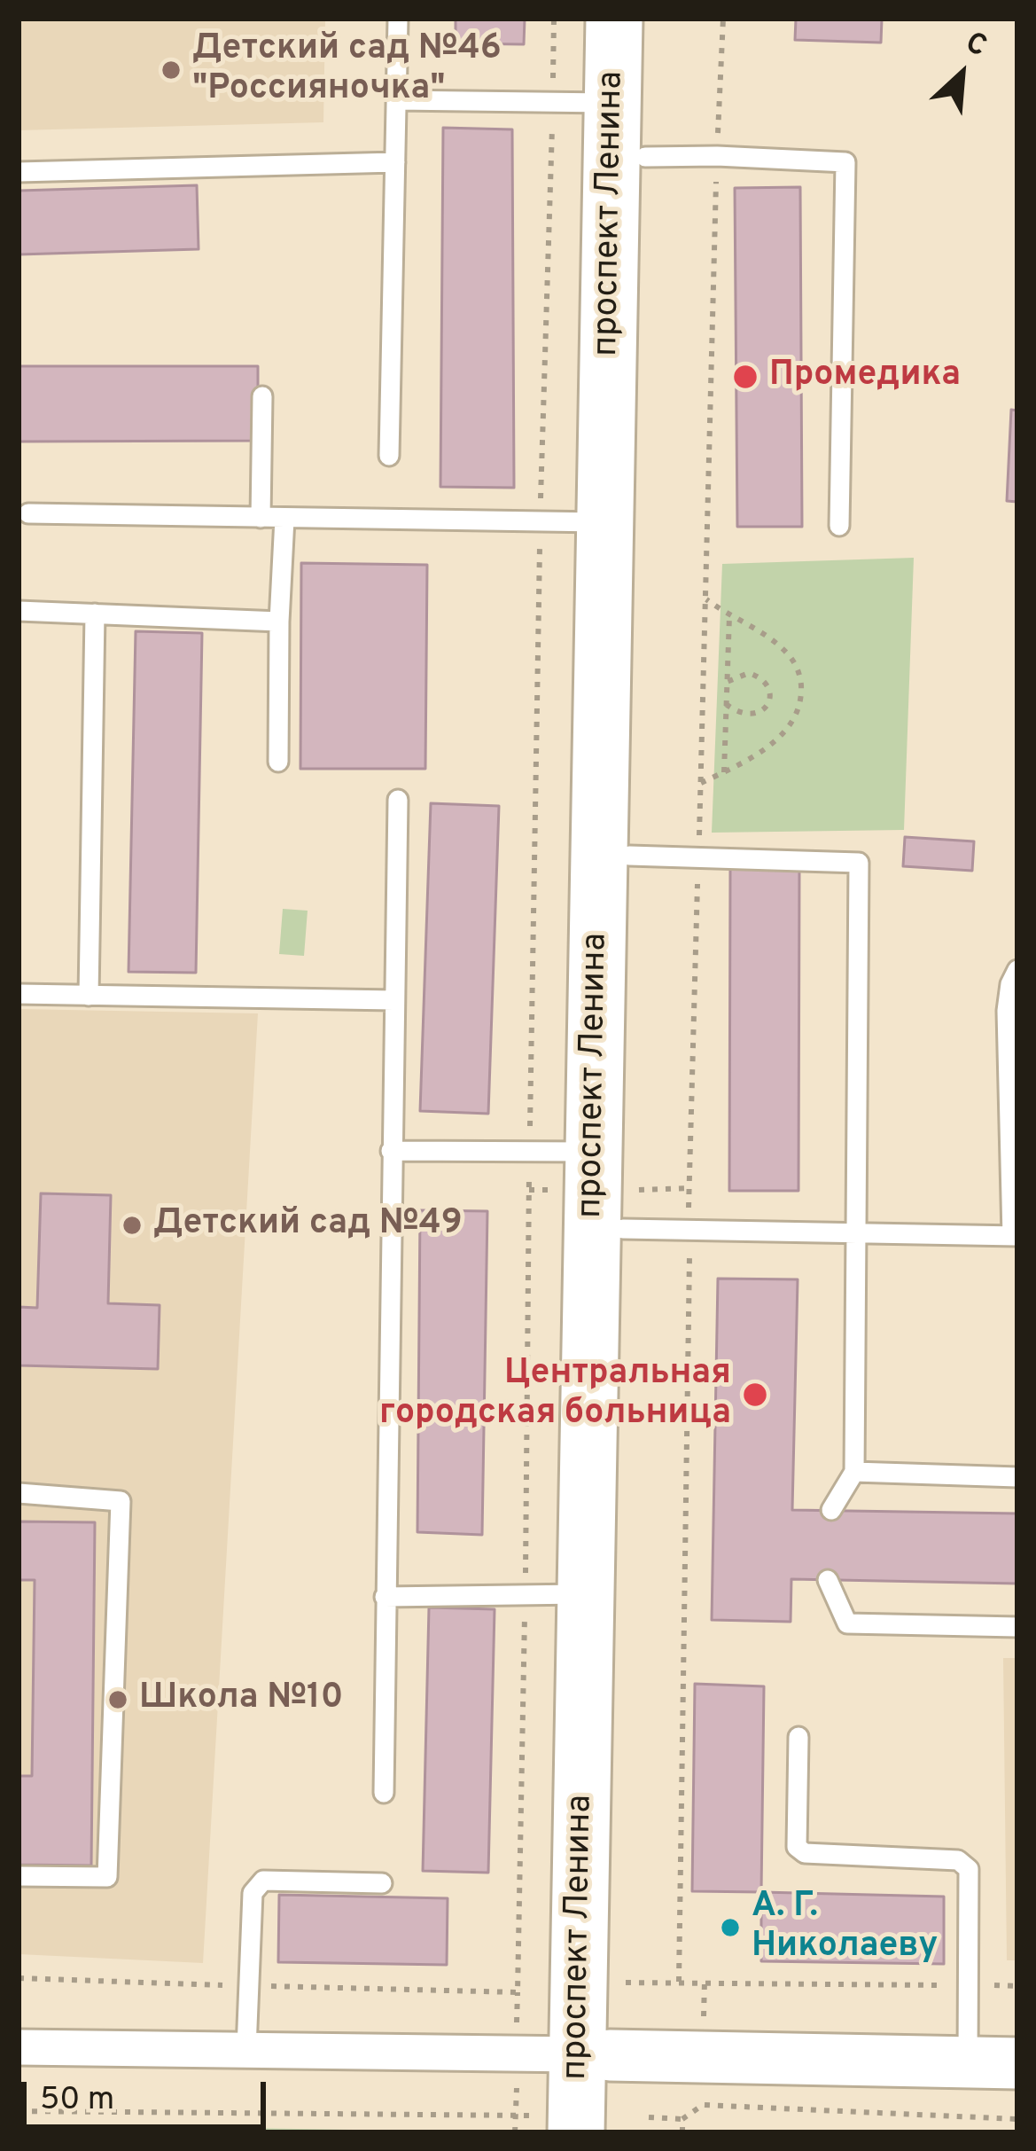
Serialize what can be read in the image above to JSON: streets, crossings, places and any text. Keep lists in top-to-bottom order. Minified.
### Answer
{"streets":{"main road":["проспект Ленина"]},"places":["Детский сад №46 \"Россияночка\"","Промедика","Детский сад №49","Центральная городская больница","Школа №10","А. Г. Николаеву"],"scale_bar":"50 m","north":"top right"}
